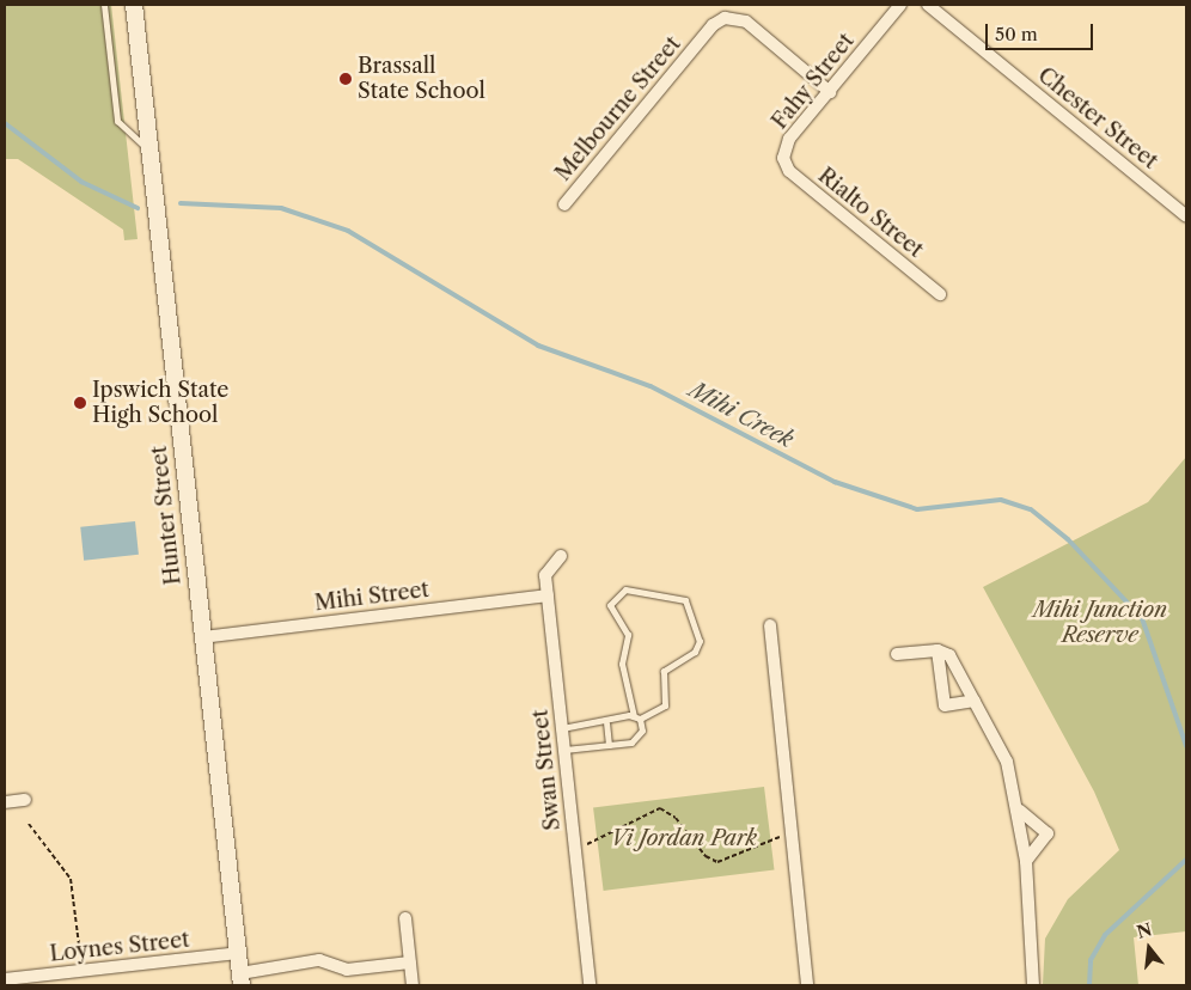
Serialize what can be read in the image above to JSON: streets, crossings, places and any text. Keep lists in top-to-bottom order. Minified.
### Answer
{"streets":{"main road":["Hunter Street"],"street":["Fahy Street","Melbourne Street","Chester Street","Rialto Street","Mihi Street","Swan Street","Loynes Street"]},"crossings":[["Fahy Street","Melbourne Street"],["Fahy Street","Rialto Street"],["Hunter Street","Mihi Street"],["Hunter Street","Loynes Street"],["Mihi Street","Swan Street"]],"water":["Mihi Creek"],"parks":["Mihi Junction Reserve","Vi Jordan Park"],"places":["Brassall State School","Ipswich State High School"],"scale_bar":"50 m","north":"top"}
